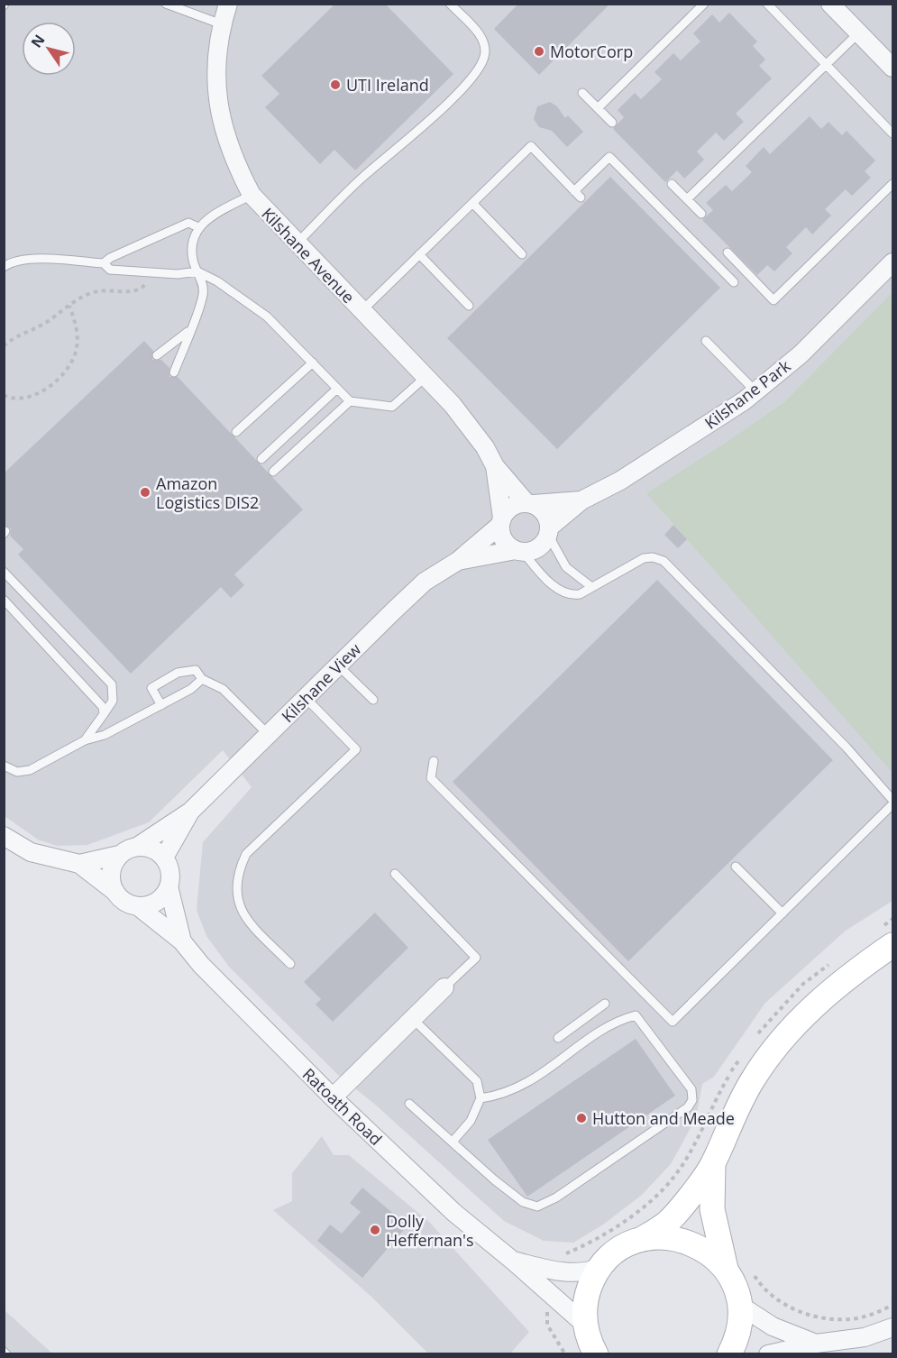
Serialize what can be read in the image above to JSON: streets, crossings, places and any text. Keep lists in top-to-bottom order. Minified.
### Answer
{"streets":{"street":["Kilshane Avenue","Kilshane Park","Kilshane View","Ratoath Road"]},"crossings":[["Kilshane Avenue","Kilshane Park"],["Kilshane Avenue","Kilshane View"],["Kilshane Park","Kilshane View"],["Kilshane View","Ratoath Road"]],"places":["MotorCorp","UTI Ireland","Amazon Logistics DIS2","Hutton and Meade","Dolly Heffernan's"],"north":"top left"}
